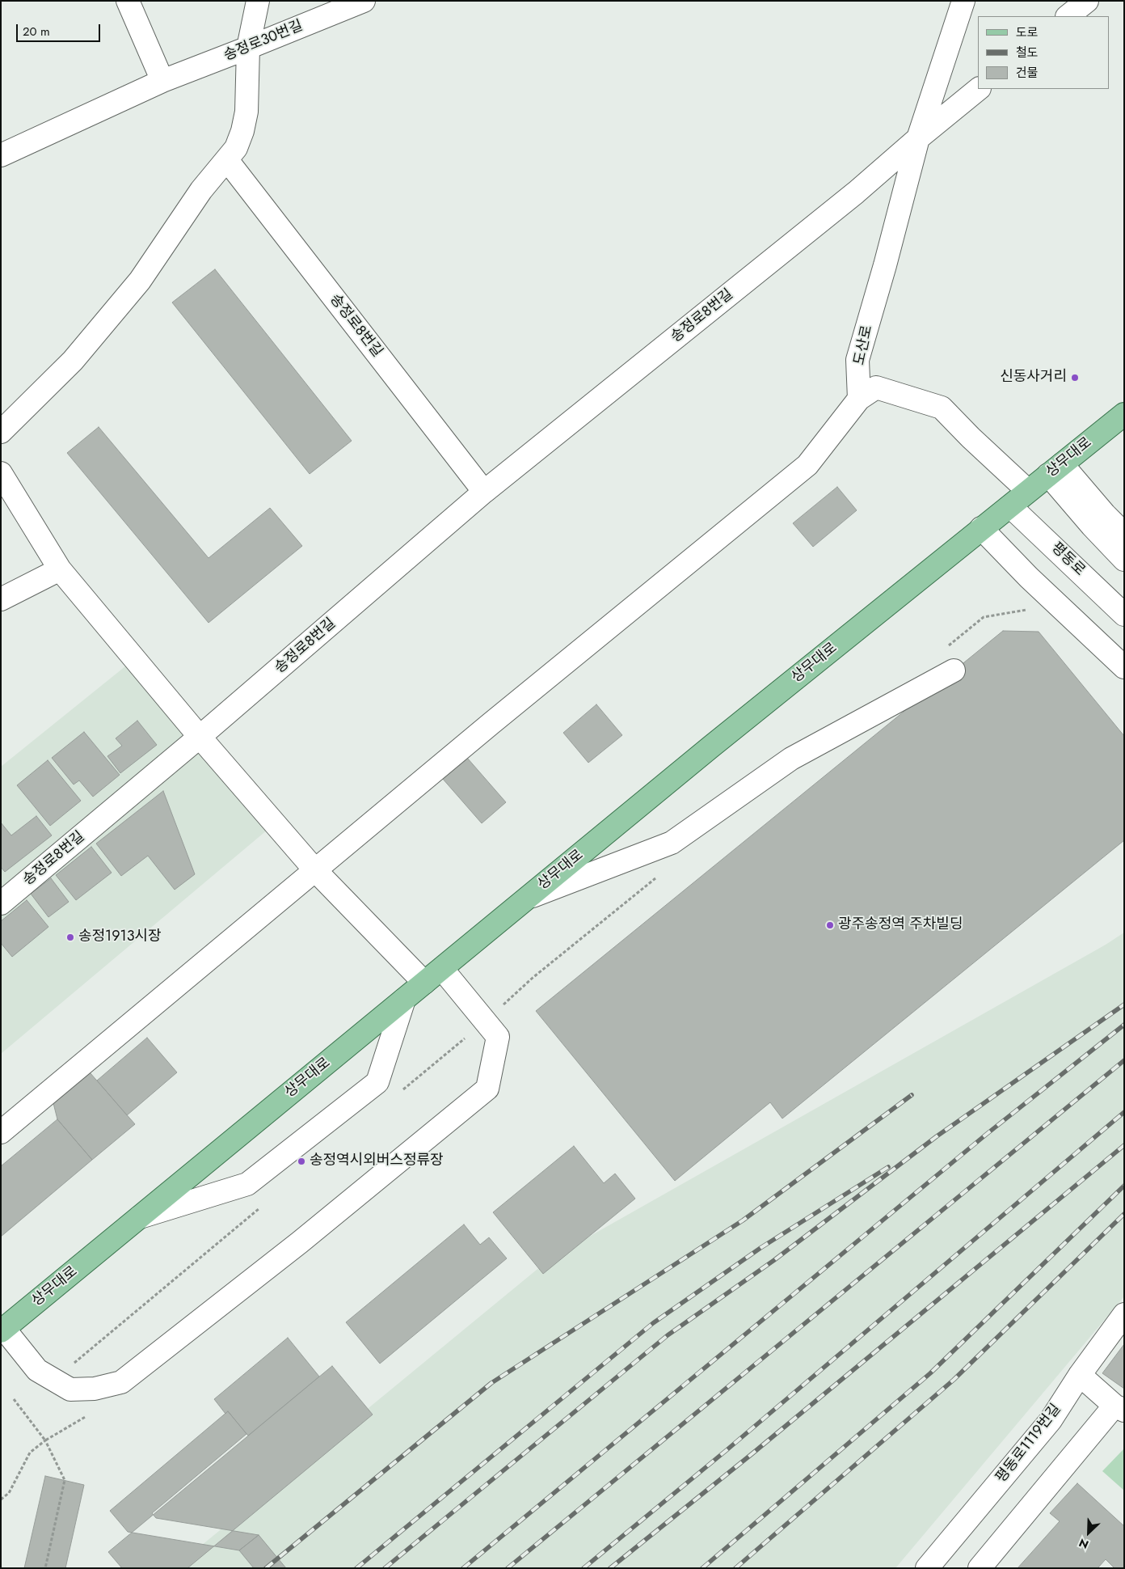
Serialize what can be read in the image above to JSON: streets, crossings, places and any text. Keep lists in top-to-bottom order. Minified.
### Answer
{"streets":{"main road":["상무대로"],"street":["송정로30번길","송정로8번길","도산로","평동로","평동로1119번길"]},"crossings":[["송정로8번길","도산로"],["상무대로","평동로"]],"places":["신동사거리","광주송정역 주차빌딩","송정1913시장","송정역시외버스정류장"],"legend":["도로","철도","건물"],"scale_bar":"20 m","north":"bottom left"}
